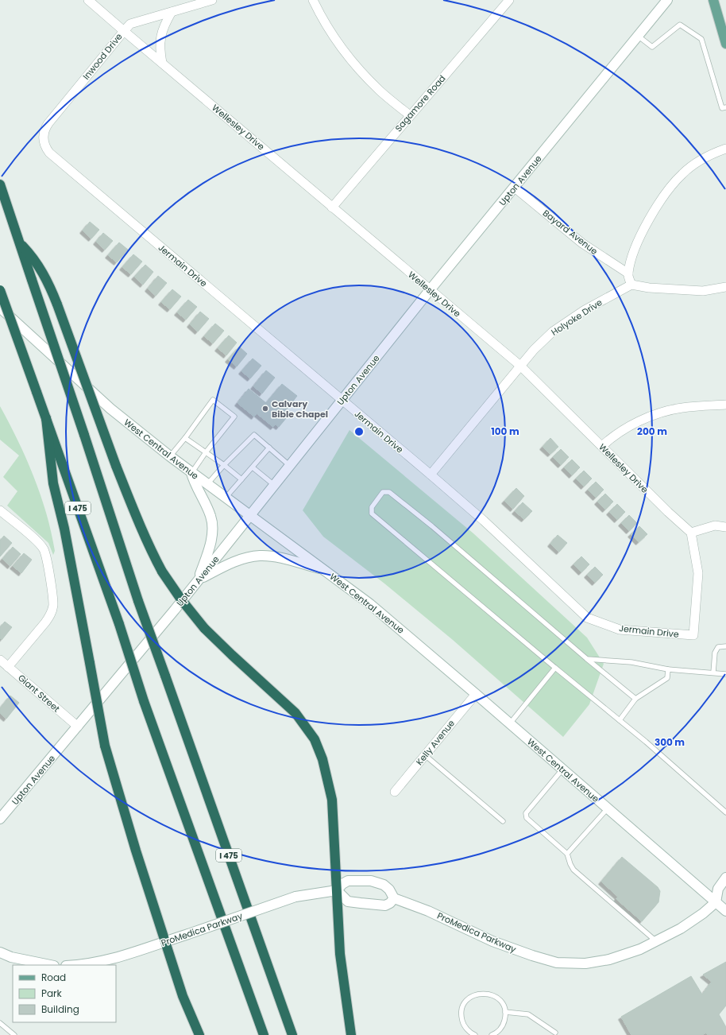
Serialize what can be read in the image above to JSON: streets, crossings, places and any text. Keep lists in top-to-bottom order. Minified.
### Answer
{"streets":{"highway":["I 475"],"main road":["Upton Avenue","West Central Avenue","ProMedica Parkway"],"street":["Inwood Drive","Sagamore Road","Wellesley Drive","Bayard Avenue","Jermain Drive","Holyoke Drive","Giant Street","Kelly Avenue"]},"crossings":[["Inwood Drive","Wellesley Drive"],["Inwood Drive","Jermain Drive"],["Sagamore Road","Wellesley Drive"],["Wellesley Drive","Upton Avenue"],["Wellesley Drive","Jermain Drive"],["Wellesley Drive","Holyoke Drive"],["Upton Avenue","Bayard Avenue"],["Upton Avenue","Jermain Drive"],["Upton Avenue","West Central Avenue"],["Upton Avenue","Giant Street"],["Jermain Drive","Holyoke Drive"],["West Central Avenue","Kelly Avenue"],["West Central Avenue","ProMedica Parkway"]],"places":["Calvary Bible Chapel"],"legend":["Road","Park","Building"],"rings":["100 m","200 m","300 m"]}
